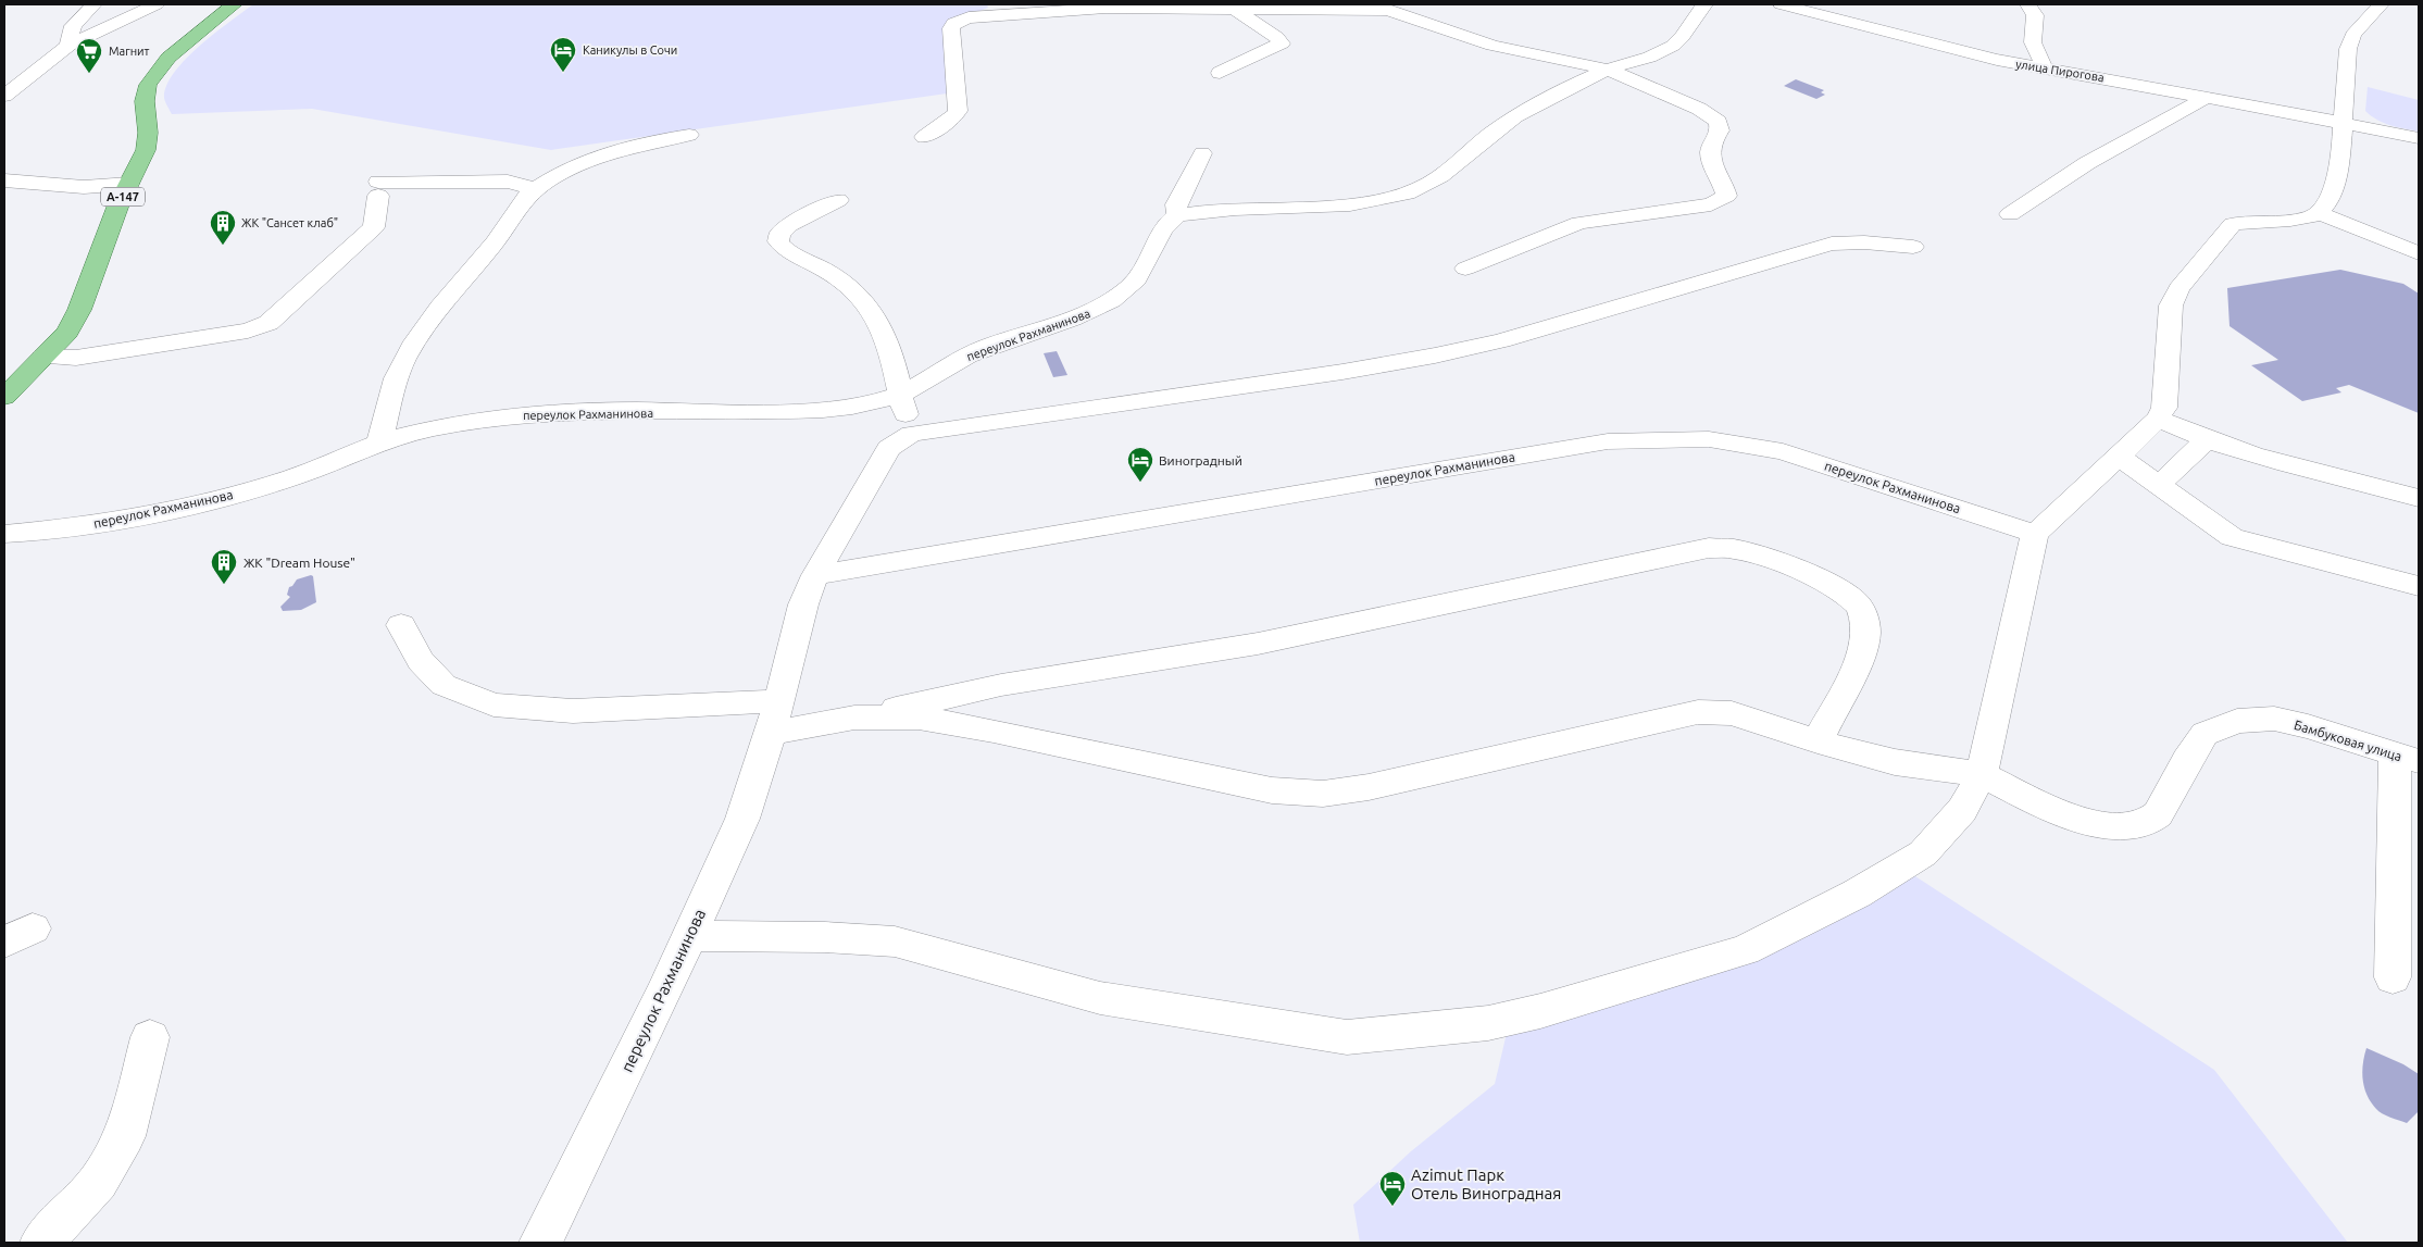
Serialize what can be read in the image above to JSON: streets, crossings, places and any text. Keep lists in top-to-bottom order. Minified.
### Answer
{"streets":{"main road":["А-147"],"street":["улица Пирогова","переулок Рахманинова","Бамбуковая улица"]},"places":{"hotel":["Каникулы в Сочи","Виноградный","Azimut Парк Отель Виноградная"],"supermarket":["Магнит"],"building":["ЖК \"Сансет клаб\"","ЖК \"Dream House\""]}}
